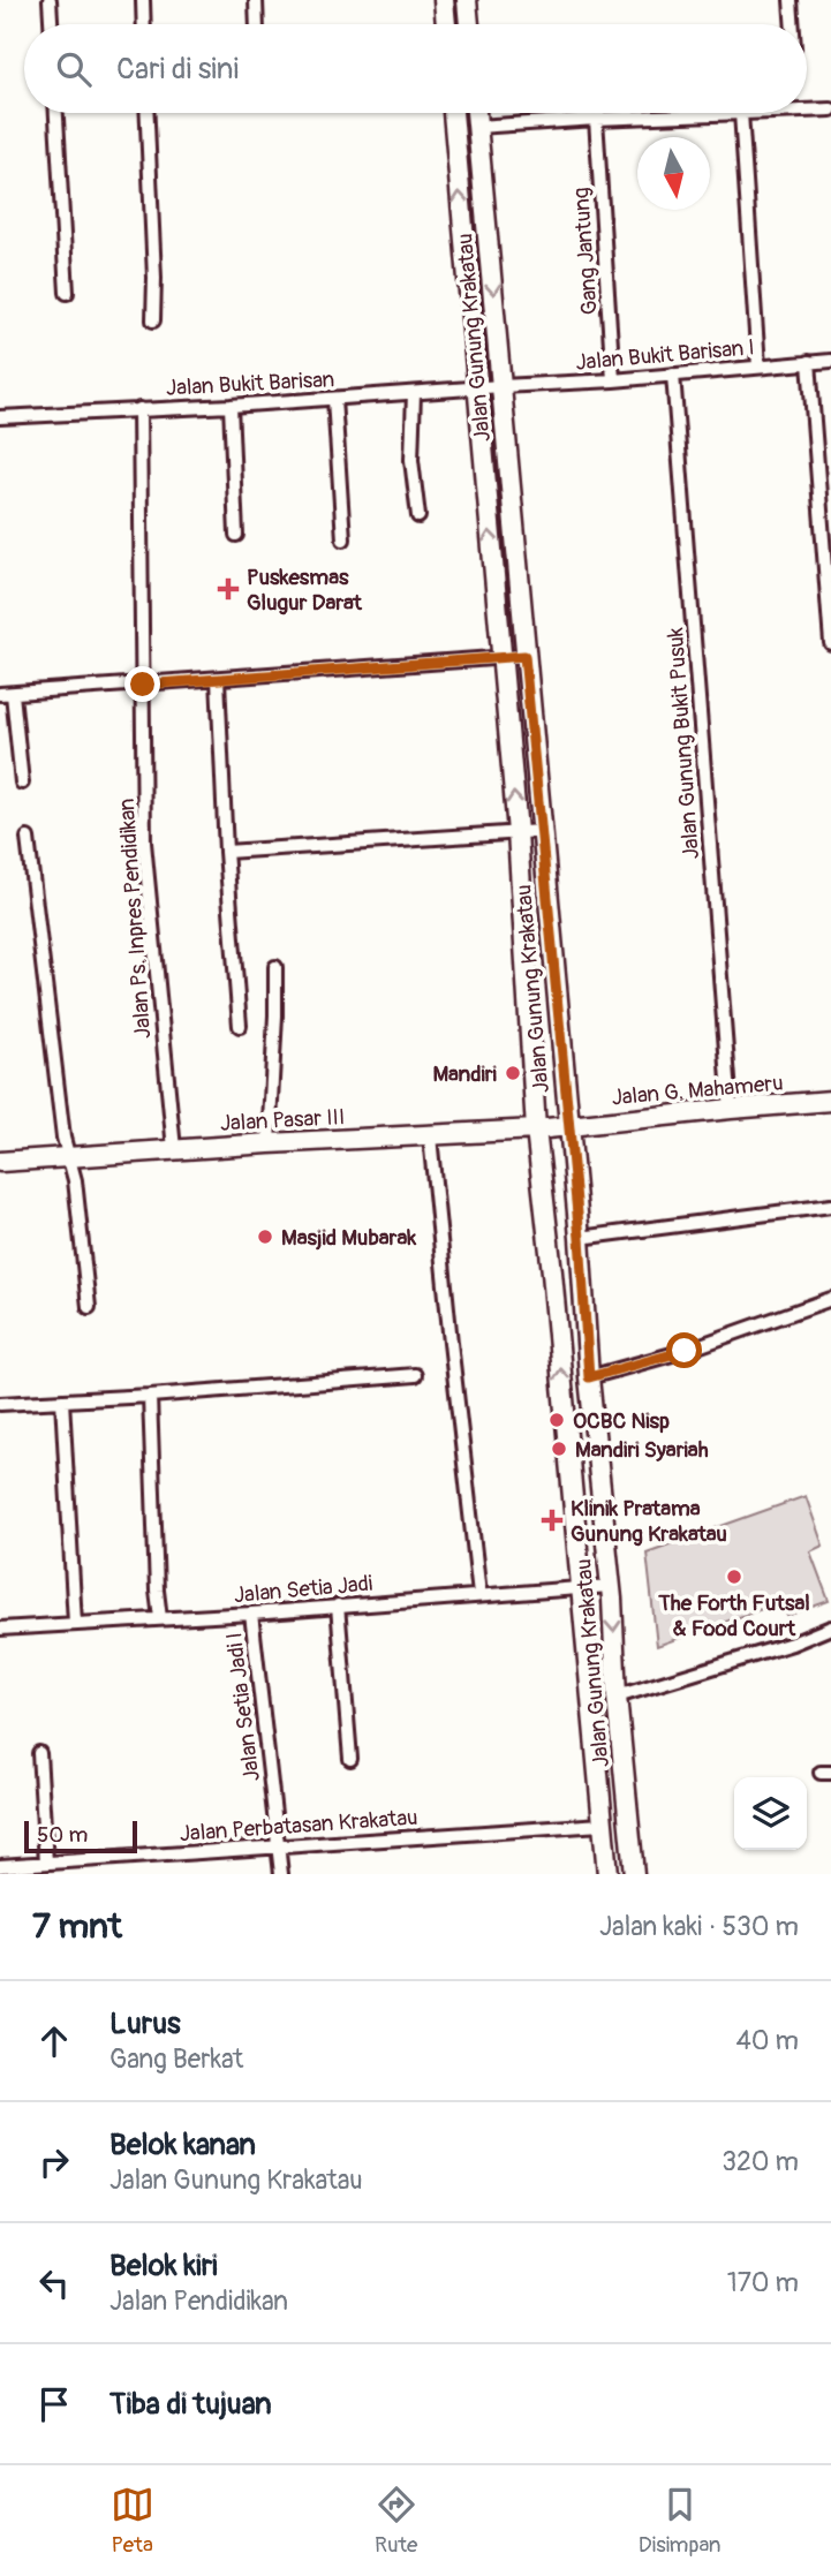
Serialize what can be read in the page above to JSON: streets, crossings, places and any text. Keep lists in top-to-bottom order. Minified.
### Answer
{"streets":{"main road":["Jalan Gunung Krakatau","Jalan G. Mahameru","Jalan Pasar III"],"street":["Gang Jantung","Jalan Bukit Barisan I","Jalan Bukit Barisan","Jalan Gunung Bukit Pusuk","Jalan Ps. Inpres Pendidikan","Jalan Setia Jadi","Jalan Setia Jadi I","Jalan Perbatasan Krakatau"]},"crossings":[["Gang Jantung","Jalan Bukit Barisan I"],["Jalan Gunung Krakatau","Jalan Bukit Barisan I"],["Jalan Gunung Krakatau","Jalan Bukit Barisan"],["Jalan Gunung Krakatau","Jalan G. Mahameru"],["Jalan Gunung Krakatau","Jalan Pasar III"],["Jalan Gunung Krakatau","Jalan Setia Jadi"],["Jalan Gunung Krakatau","Jalan Perbatasan Krakatau"],["Jalan Bukit Barisan I","Jalan Bukit Barisan"],["Jalan Bukit Barisan I","Jalan Gunung Bukit Pusuk"],["Jalan Bukit Barisan","Jalan Ps. Inpres Pendidikan"],["Jalan Gunung Bukit Pusuk","Jalan G. Mahameru"],["Jalan Ps. Inpres Pendidikan","Jalan Pasar III"],["Jalan G. Mahameru","Jalan Pasar III"],["Jalan Setia Jadi","Jalan Setia Jadi I"],["Jalan Setia Jadi I","Jalan Perbatasan Krakatau"]],"places":{"health":["Puskesmas Glugur Darat","Klinik Pratama Gunung Krakatau"],"other":["Mandiri","Masjid Mubarak","OCBC Nisp","Mandiri Syariah","The Forth Futsal & Food Court"]},"scale_bar":"50 m","north":"bottom","page":{"search":"Cari di sini","scale":"50 m","heading":["7 mnt","Jalan kaki · 530 m"],"list":[["Lurus","Gang Berkat","40 m"],["Belok kanan","Jalan Gunung Krakatau","320 m"],["Belok kiri","Jalan Pendidikan","170 m"],"Tiba di tujuan"],"nav":["Peta","Rute","Disimpan"]}}
